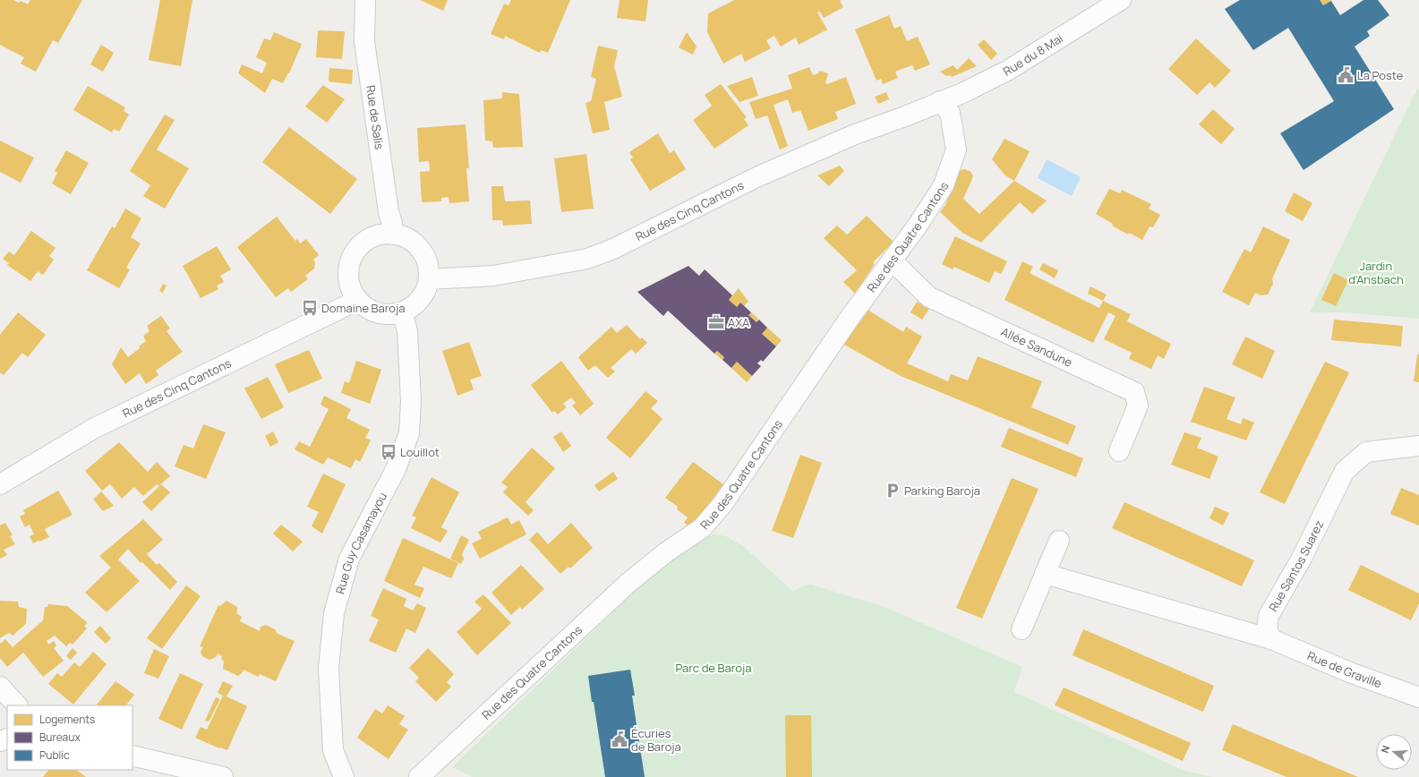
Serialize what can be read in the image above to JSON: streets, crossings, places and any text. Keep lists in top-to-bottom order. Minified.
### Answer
{"streets":{"street":["Rue du 8 Mai","Rue de Salis","Rue des Cinq Cantons","Rue des Quatre Cantons","Allée Sandune","Rue Guy Casamayou","Rue Santos Suarez","Rue de Graville"]},"crossings":[["Rue du 8 Mai","Rue des Cinq Cantons"],["Rue du 8 Mai","Rue des Quatre Cantons"],["Rue de Salis","Rue des Cinq Cantons"],["Rue de Salis","Rue Guy Casamayou"],["Rue des Cinq Cantons","Rue des Quatre Cantons"],["Rue des Cinq Cantons","Rue Guy Casamayou"],["Rue des Quatre Cantons","Allée Sandune"],["Rue Santos Suarez","Rue de Graville"]],"parks":["Jardin d'Ansbach","Parc de Baroja"],"places":{"public building":["La Poste","Écuries de Baroja"],"bus stop":["Domaine Baroja","Louillot"],"office":["AXA"],"parking":["Parking Baroja"]},"legend":["Logements","Bureaux","Public"],"north":"left"}
